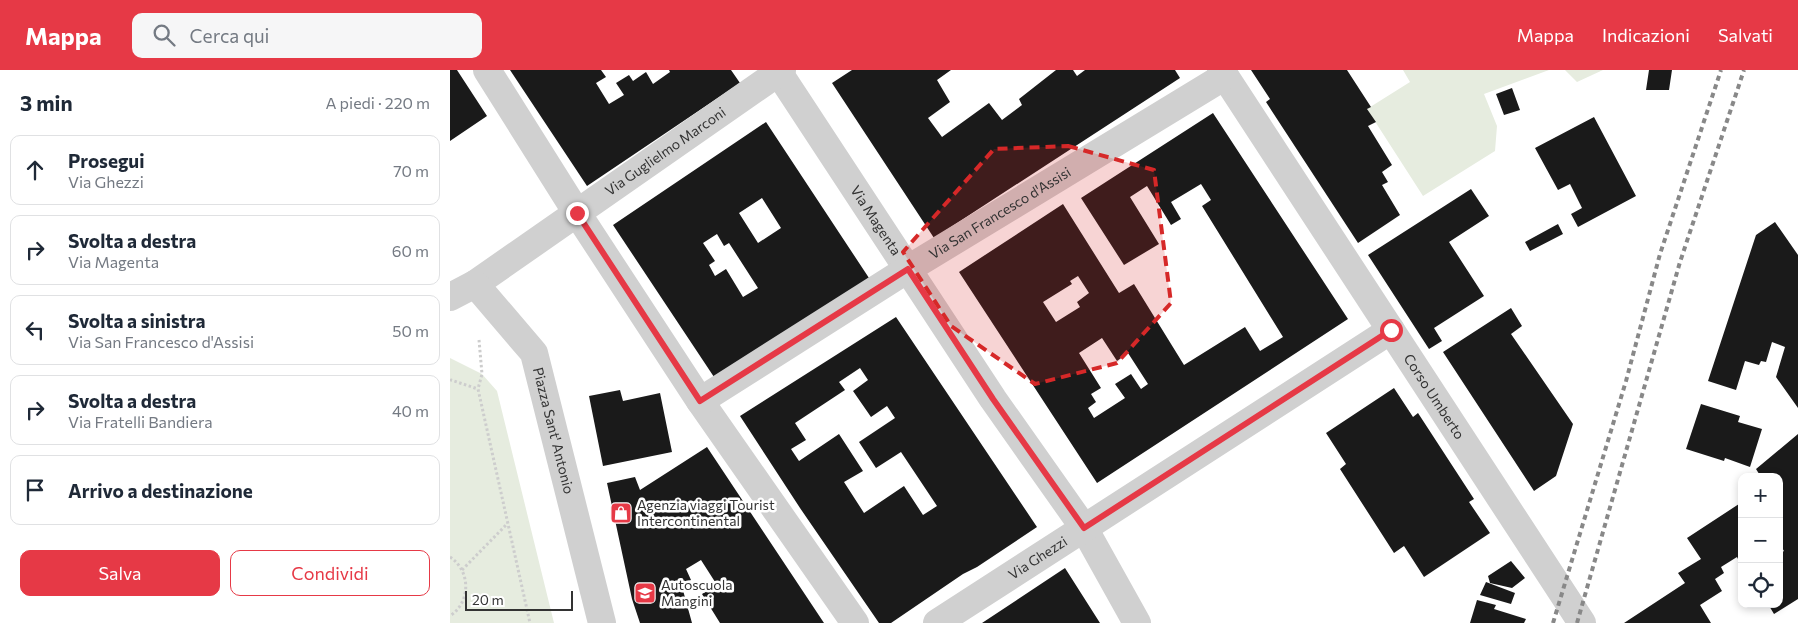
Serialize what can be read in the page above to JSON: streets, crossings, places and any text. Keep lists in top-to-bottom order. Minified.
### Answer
{"streets":{"street":["Via Guglielmo Marconi","Via San Francesco d'Assisi","Via Magenta","Corso Umberto","Piazza Sant' Antonio","Via Ghezzi"]},"crossings":[["Via Guglielmo Marconi","Via Magenta"],["Via Guglielmo Marconi","Piazza Sant' Antonio"],["Via San Francesco d'Assisi","Via Magenta"],["Via San Francesco d'Assisi","Corso Umberto"],["Via Magenta","Via Ghezzi"],["Corso Umberto","Via Ghezzi"]],"places":{"shop":["Agenzia viaggi Tourist Intercontinental"],"school or university":["Autoscuola Mangini"]},"scale_bar":"20 m","page":{"header":"Mappa","search":"Cerca qui","nav":["Mappa","Indicazioni","Salvati"],"heading":["3 min","A piedi · 220 m"],"list":[["Prosegui","Via Ghezzi","70 m"],["Svolta a destra","Via Magenta","60 m"],["Svolta a sinistra","Via San Francesco d'Assisi","50 m"],["Svolta a destra","Via Fratelli Bandiera","40 m"],"Arrivo a destinazione"],"map_buttons":["+","−"],"buttons":["Salva","Condividi"],"scale":"20 m"}}
